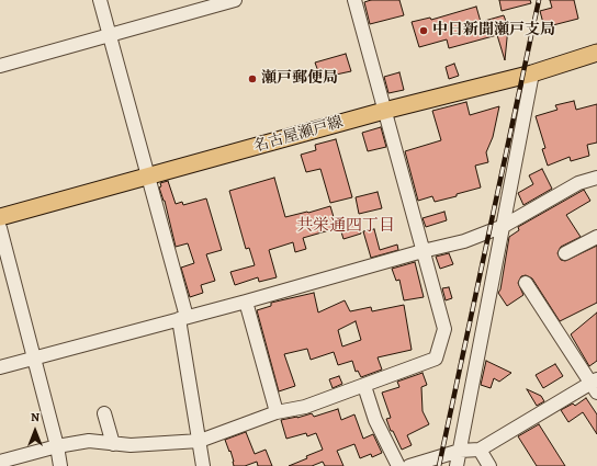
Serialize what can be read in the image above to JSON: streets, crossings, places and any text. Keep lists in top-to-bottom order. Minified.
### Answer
{"streets":{"main road":["名古屋瀬戸線"]},"districts":["共栄通四丁目"],"places":["中日新聞瀬戸支局","瀬戸郵便局"],"north":"top"}
